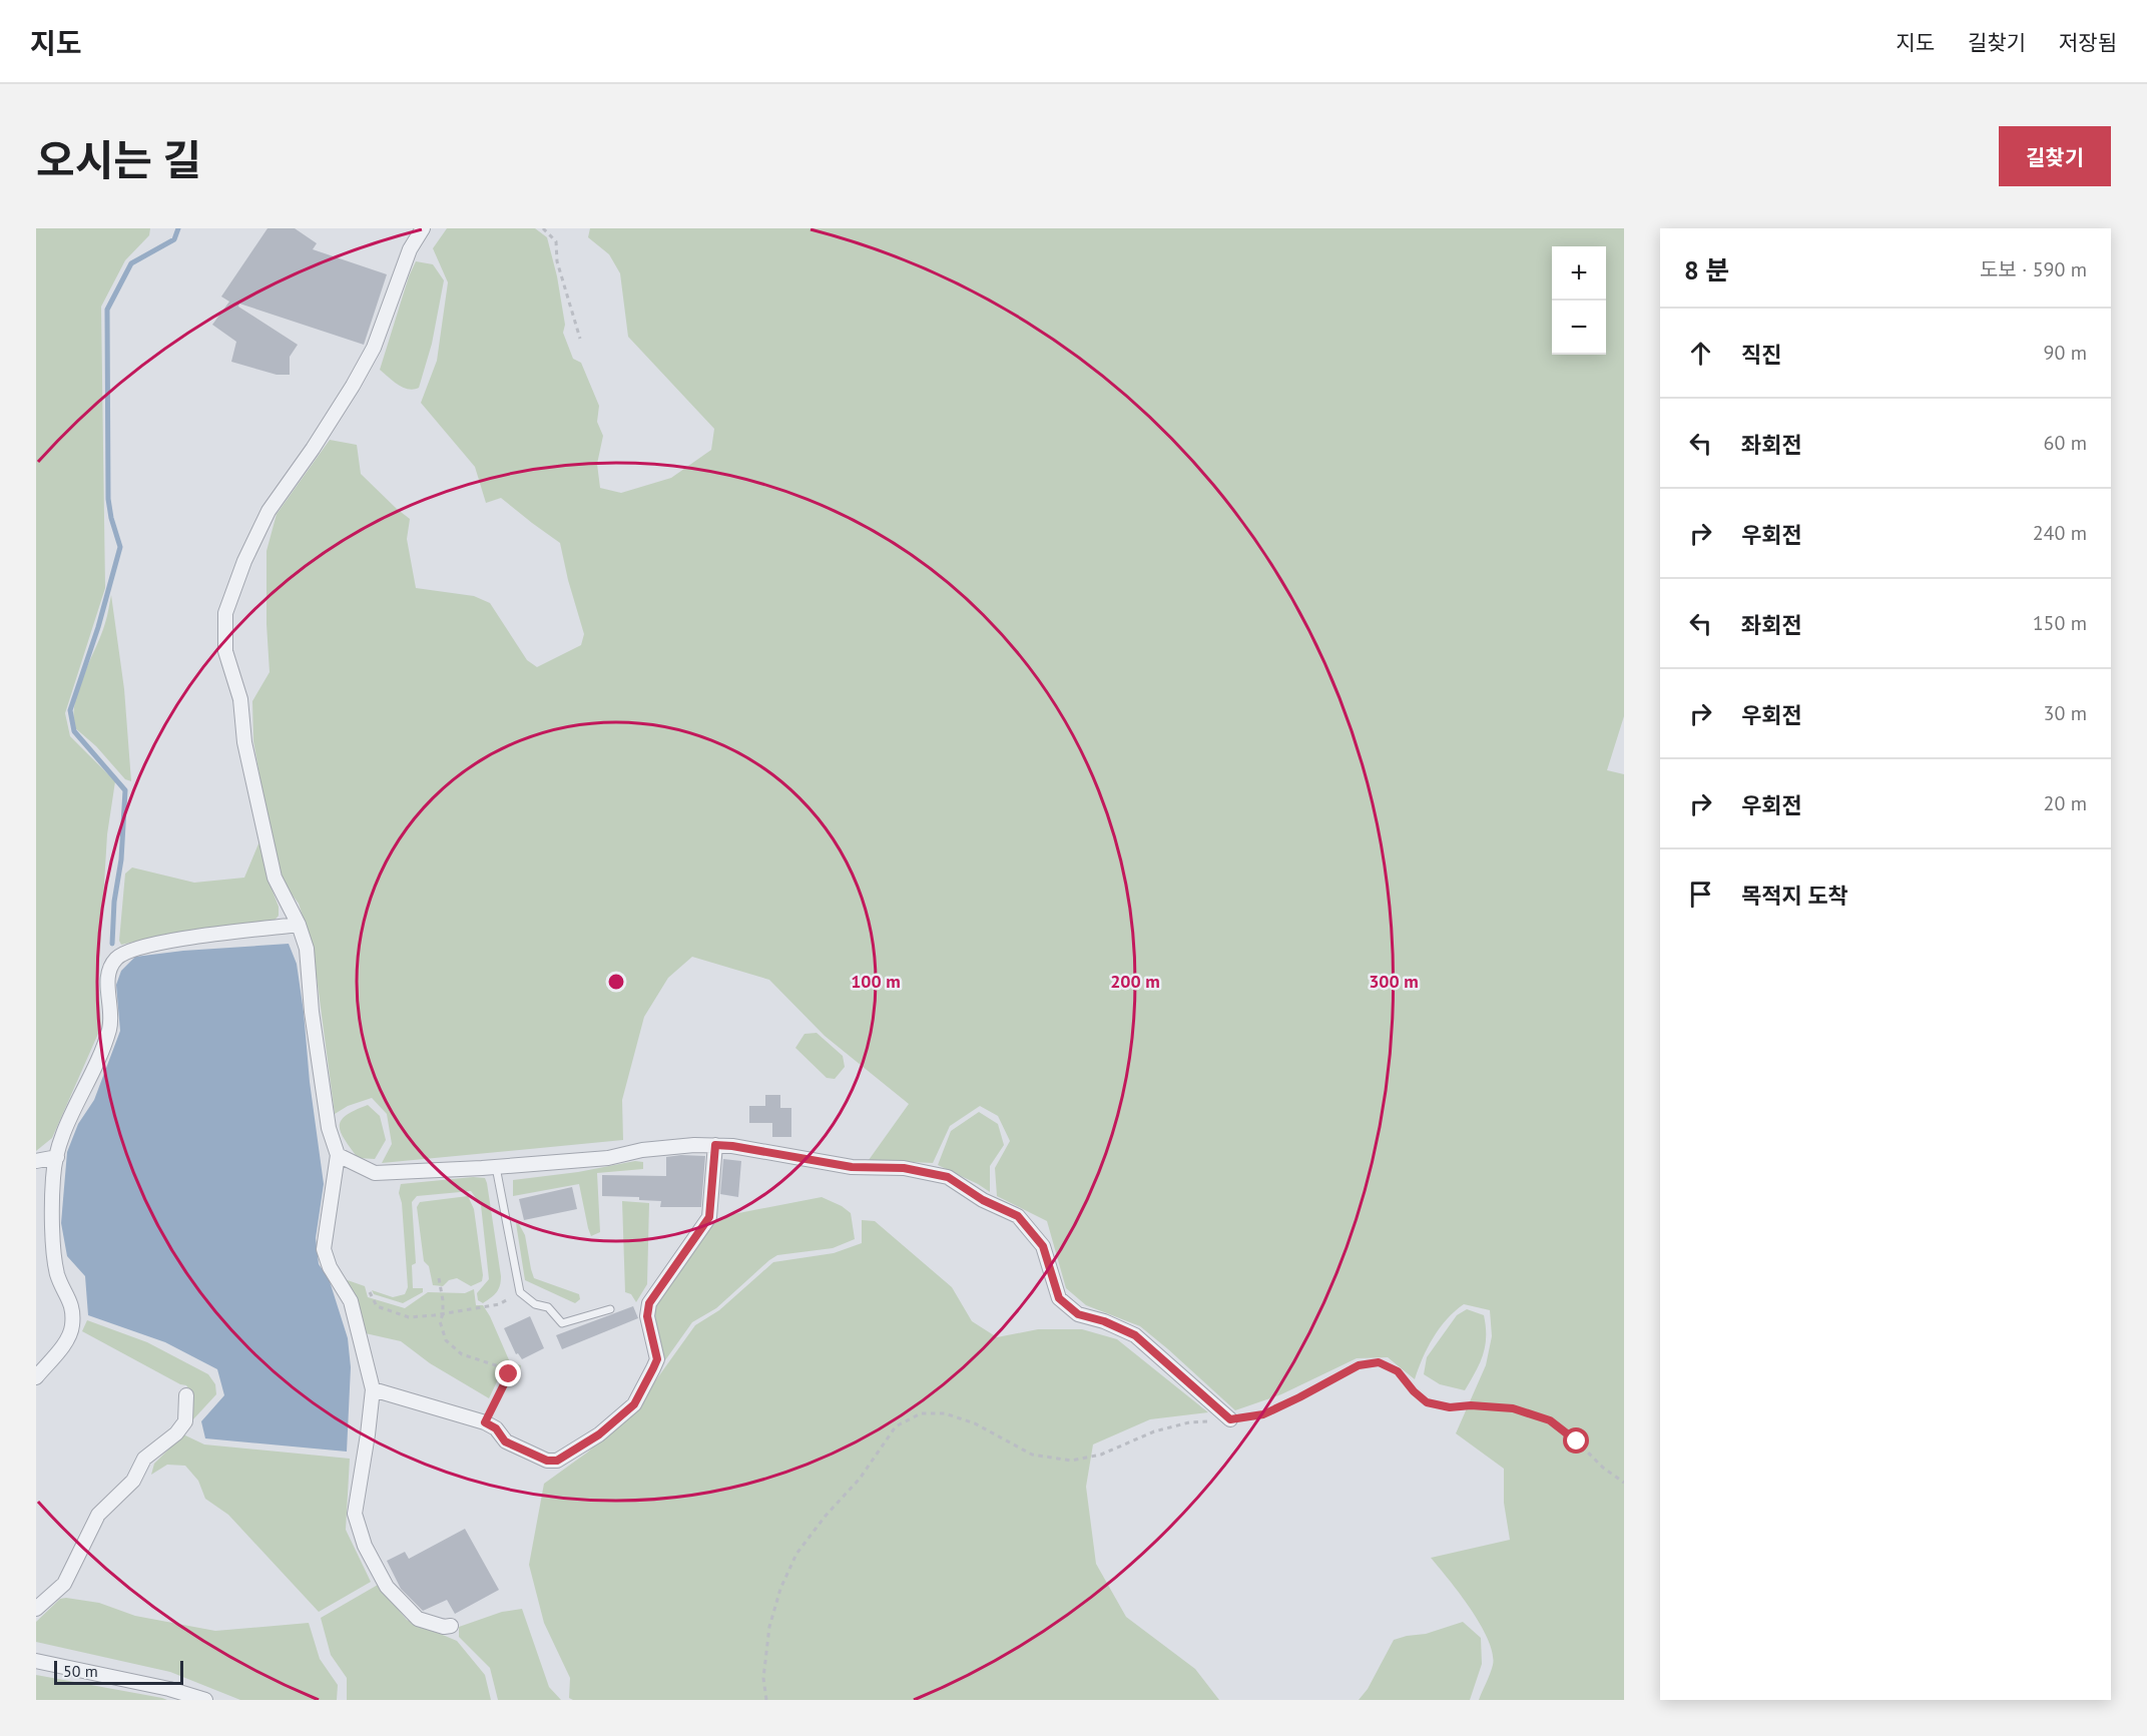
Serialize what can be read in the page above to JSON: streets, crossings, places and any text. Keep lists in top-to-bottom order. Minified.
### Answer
{"scale_bar":"50 m","page":{"header":"지도","nav":["지도","길찾기","저장됨"],"title":"오시는 길","buttons":"길찾기","heading":["8 분","도보 · 590 m"],"map_buttons":["+","−"],"list":[["직진","90 m"],["좌회전","60 m"],["우회전","240 m"],["좌회전","150 m"],["우회전","30 m"],["우회전","20 m"],"목적지 도착"],"scale":"50 m"},"rings":["100 m","200 m","300 m"]}
